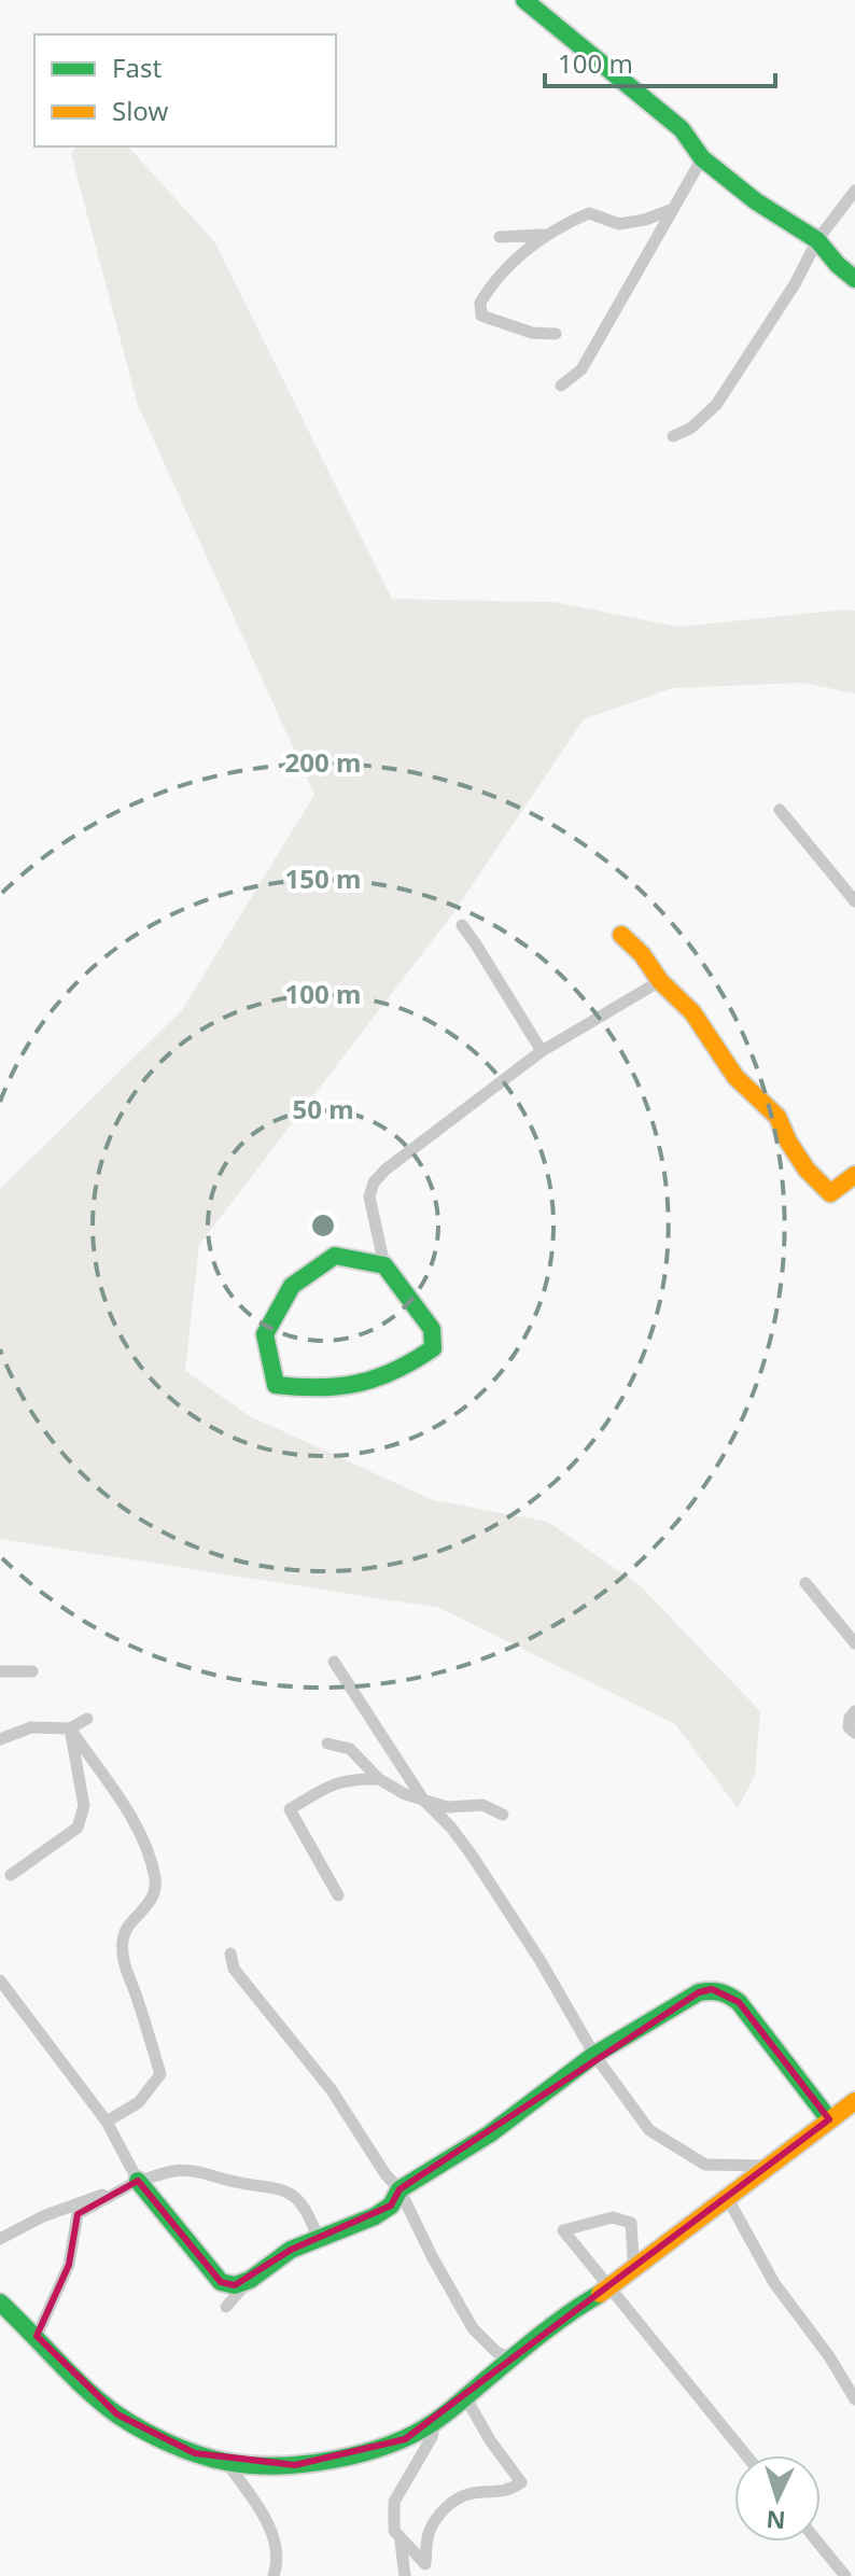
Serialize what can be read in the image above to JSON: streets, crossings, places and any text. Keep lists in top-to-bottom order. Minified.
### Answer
{"legend":["Fast","Slow"],"scale_bar":"100 m","north":"bottom","rings":["200 m","150 m","100 m","50 m"]}
